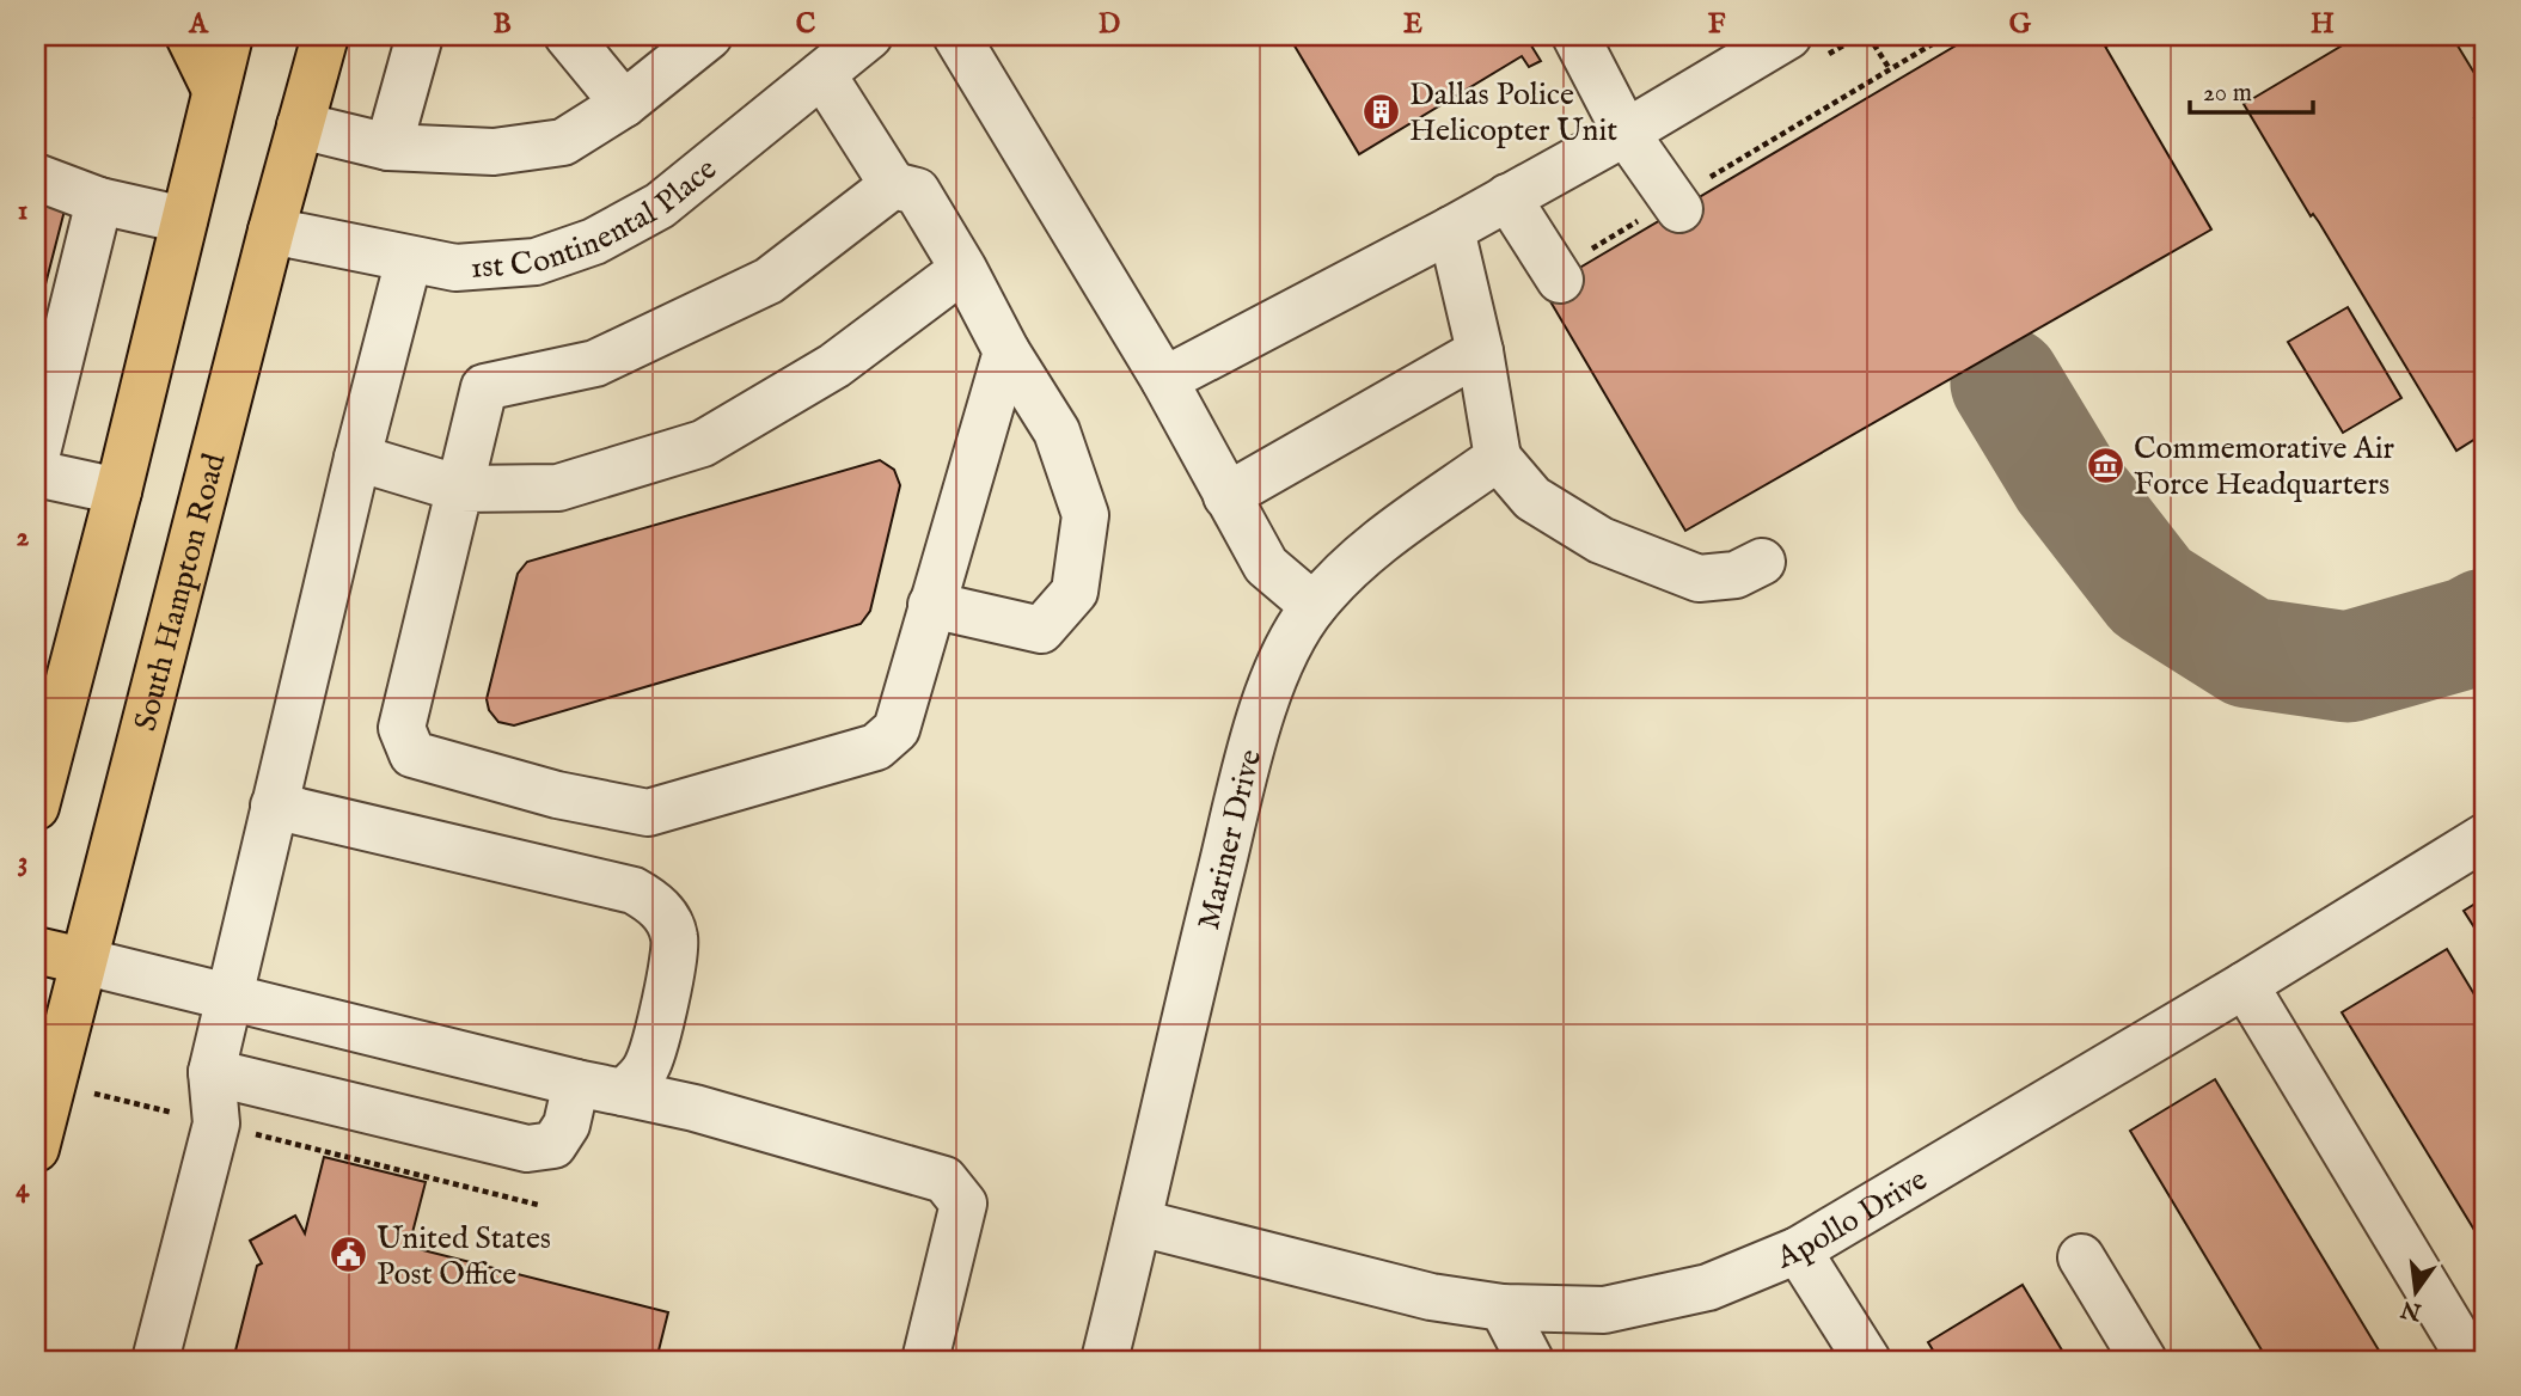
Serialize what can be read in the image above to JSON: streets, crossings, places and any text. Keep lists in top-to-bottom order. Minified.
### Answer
{"streets":{"main road":["South Hampton Road"],"lane":["1st Continental Place","Mariner Drive","Apollo Drive"]},"crossings":[["1st Continental Place","South Hampton Road"],["Mariner Drive","Apollo Drive"]],"places":{"building":["Dallas Police Helicopter Unit"],"museum":["Commemorative Air Force Headquarters"],"public building":["United States Post Office"]},"scale_bar":"20 m","north":"bottom","grid":{"columns":["A","B","C","D","E","F","G","H"],"rows":["1","2","3","4"]}}
